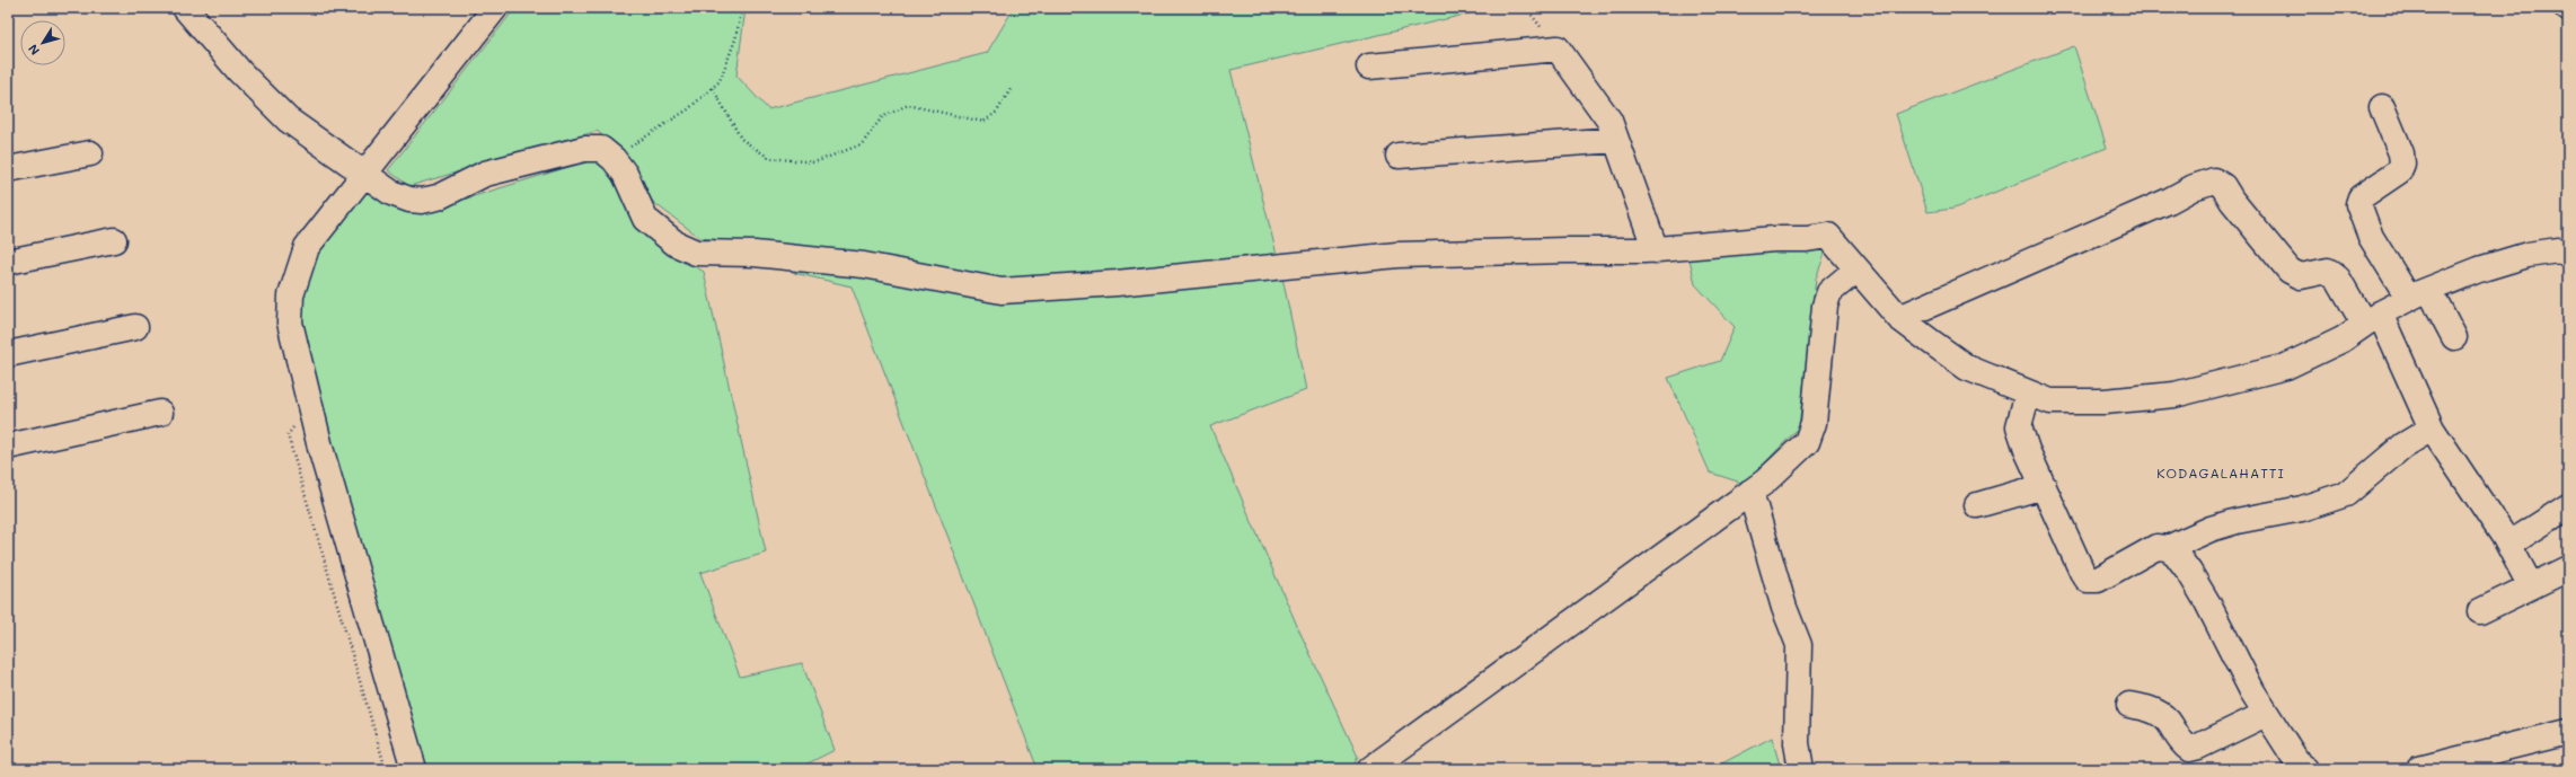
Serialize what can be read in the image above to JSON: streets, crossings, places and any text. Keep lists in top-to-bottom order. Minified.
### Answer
{"districts":["KODAGALAHATTI"],"north":"bottom left"}
